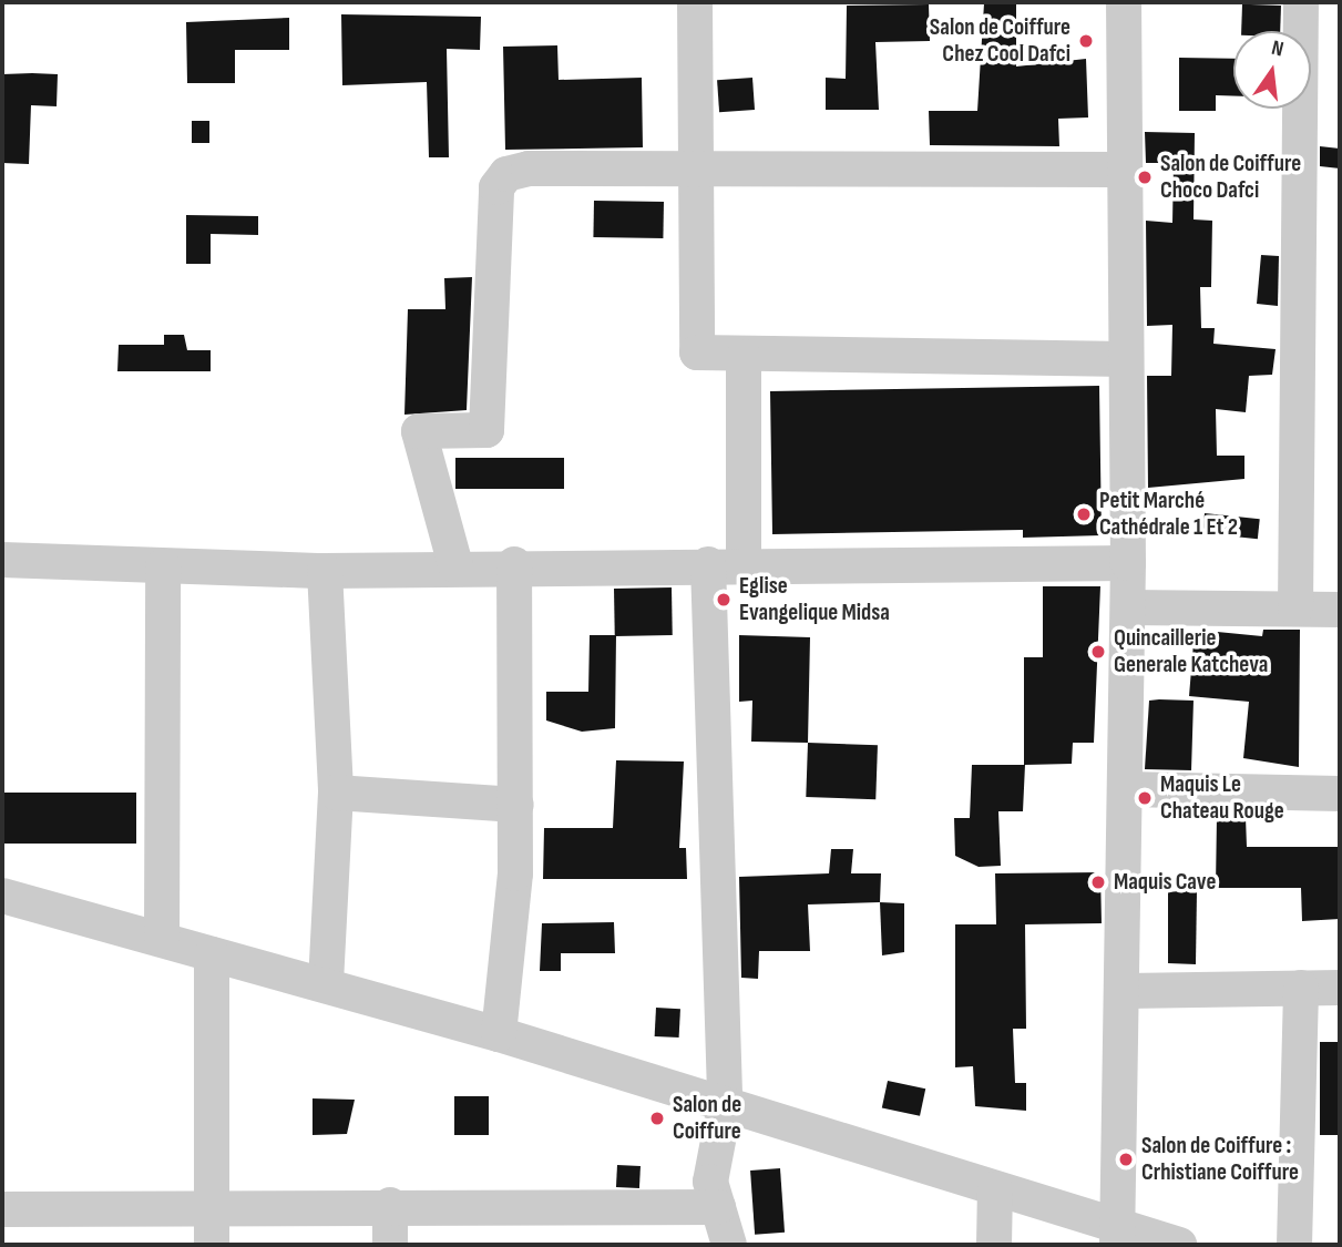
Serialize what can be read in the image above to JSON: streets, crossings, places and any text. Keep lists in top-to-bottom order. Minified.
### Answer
{"places":["Salon de Coiffure Chez Cool Dafci","Salon de Coiffure Choco Dafci","Petit Marché Cathédrale 1 Et 2","Eglise Evangelique Midsa","Quincaillerie Generale Katcheva","Maquis Le Chateau Rouge","Maquis Cave","Salon de Coiffure","Salon de Coiffure : Crhistiane Coiffure"],"north":"top"}
